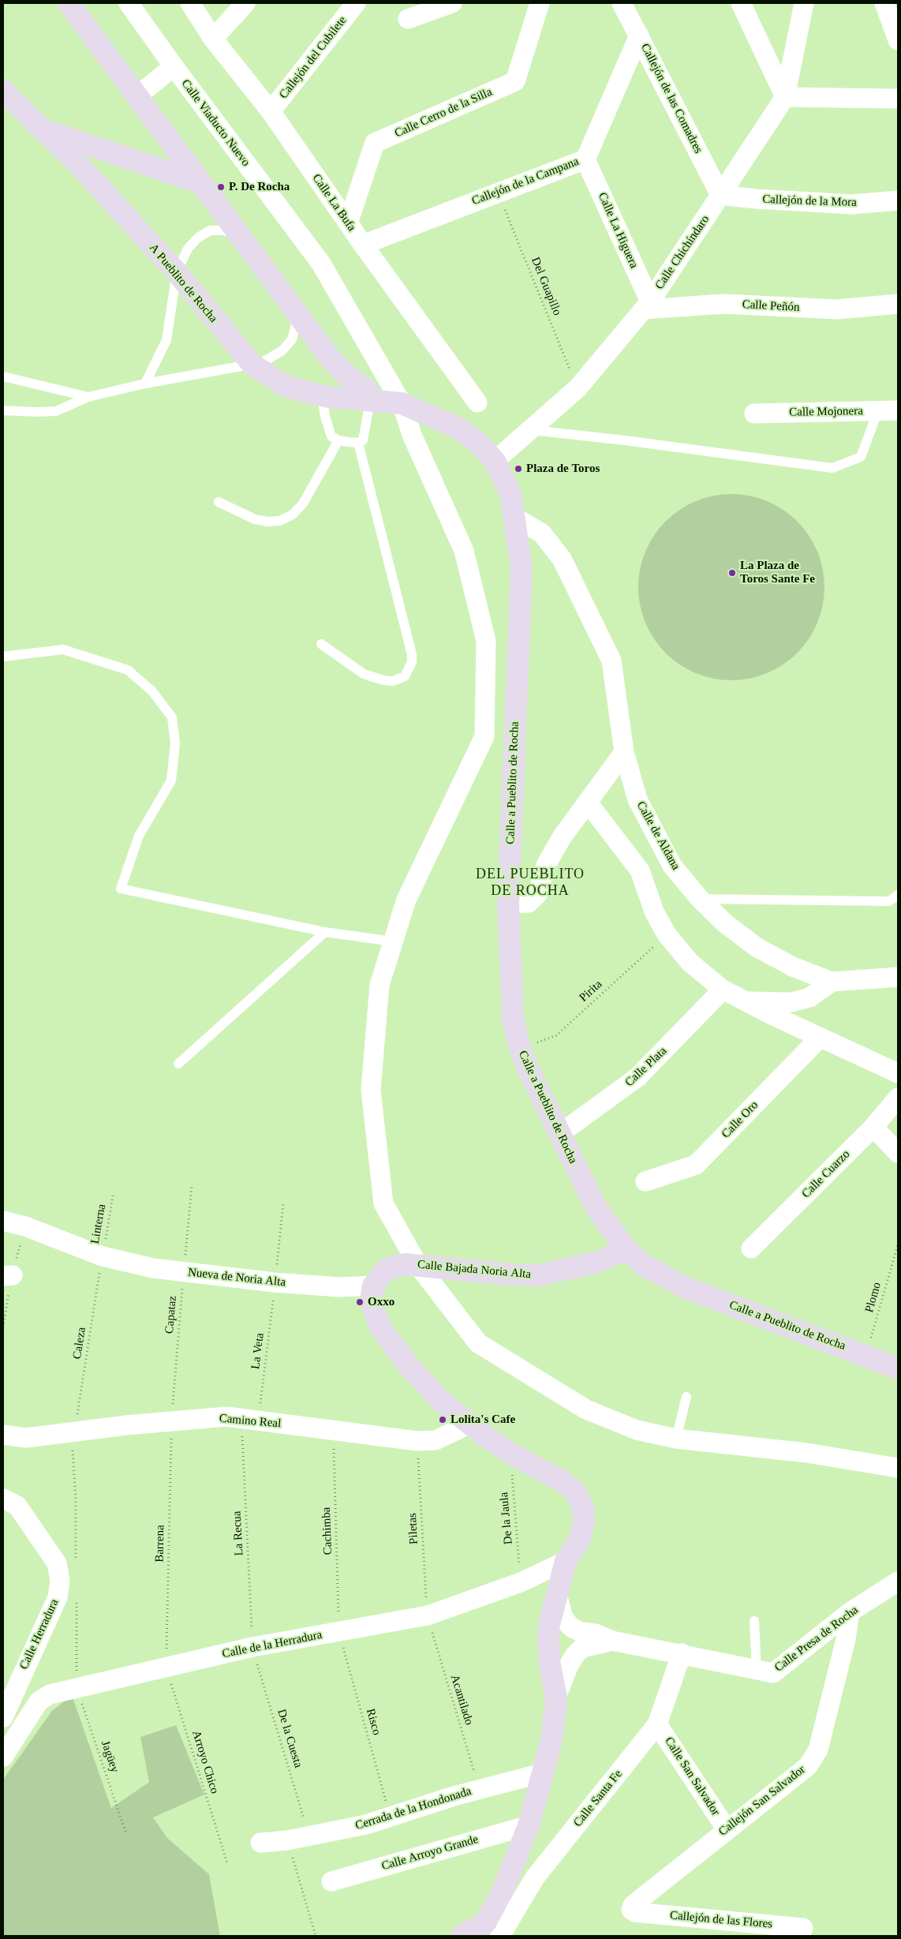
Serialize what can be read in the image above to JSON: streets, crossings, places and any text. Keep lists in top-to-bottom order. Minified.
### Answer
{"streets":{"street":["Callejón del Cubilete","Callejón de las Comadres","Calle Cerro de la Silla","Calle Viaducto Nuevo","Callejón de la Campana","Callejón de la Mora","Calle La Bufa","Calle La Higuera","Calle Chichíndaro","A Pueblito de Rocha","Calle Peñón","Calle Mojonera","Calle a Pueblito de Rocha","Calle de Aldana","Calle Plata","Calle Oro","Calle Cuarzo","Calle Bajada Noria Alta","Nueva de Noria Alta","Camino Real","Calle Herradura","Calle Presa de Rocha","Calle de la Herradura","Calle San Salvador","Calle Santa Fe","Callejón San Salvador","Cerrada de la Hondonada","Calle Arroyo Grande","Callejón de las Flores"],"path":["Del Guapillo","Pirita","Linterna","Plomo","Capataz","Caleza","La Veta","De la Jaula","Piletas","Cachimba","La Recua","Barrena","Acantilado","Risco","De la Cuesta","Jagüey","Arroyo Chico"]},"crossings":[["Callejón del Cubilete","Calle La Bufa"],["Callejón de las Comadres","Callejón de la Campana"],["Callejón de las Comadres","Callejón de la Mora"],["Callejón de las Comadres","Calle Chichíndaro"],["Calle Cerro de la Silla","Calle La Bufa"],["Calle Viaducto Nuevo","A Pueblito de Rocha"],["Calle Viaducto Nuevo","Calle a Pueblito de Rocha"],["Calle Viaducto Nuevo","Calle Bajada Noria Alta"],["Callejón de la Campana","Calle La Bufa"],["Callejón de la Campana","Calle La Higuera"],["Callejón de la Campana","Del Guapillo"],["Callejón de la Mora","Calle Chichíndaro"],["Calle La Higuera","Calle Chichíndaro"],["Calle La Higuera","Calle Peñón"],["Calle Chichíndaro","Del Guapillo"],["Calle Chichíndaro","Calle Peñón"],["Calle Chichíndaro","Calle a Pueblito de Rocha"],["A Pueblito de Rocha","Calle a Pueblito de Rocha"],["Calle a Pueblito de Rocha","Calle de Aldana"],["Calle a Pueblito de Rocha","Pirita"],["Calle a Pueblito de Rocha","Calle Plata"],["Calle a Pueblito de Rocha","Calle Bajada Noria Alta"],["Calle a Pueblito de Rocha","Plomo"],["Linterna","Nueva de Noria Alta"],["Linterna","Caleza"],["Calle Bajada Noria Alta","Nueva de Noria Alta"],["Nueva de Noria Alta","Capataz"],["Nueva de Noria Alta","Caleza"],["Nueva de Noria Alta","La Veta"],["Capataz","Camino Real"],["Capataz","Barrena"],["Caleza","Camino Real"],["La Veta","Camino Real"],["La Veta","La Recua"],["Camino Real","Piletas"],["Camino Real","Cachimba"],["Camino Real","La Recua"],["Camino Real","Barrena"],["De la Jaula","Calle de la Herradura"],["Piletas","Calle de la Herradura"],["Piletas","Acantilado"],["Cachimba","Calle de la Herradura"],["Cachimba","Risco"],["La Recua","Calle de la Herradura"],["La Recua","De la Cuesta"],["Barrena","Calle de la Herradura"],["Barrena","Arroyo Chico"],["Calle Presa de Rocha","Calle Santa Fe"],["Calle Presa de Rocha","Callejón San Salvador"],["Calle de la Herradura","Acantilado"],["Calle de la Herradura","Risco"],["Calle de la Herradura","De la Cuesta"],["Calle de la Herradura","Jagüey"],["Calle de la Herradura","Arroyo Chico"],["Acantilado","Cerrada de la Hondonada"],["Risco","Cerrada de la Hondonada"],["De la Cuesta","Cerrada de la Hondonada"],["Calle San Salvador","Calle Santa Fe"],["Calle San Salvador","Callejón San Salvador"],["Callejón San Salvador","Callejón de las Flores"]],"districts":["DEL PUEBLITO DE ROCHA"],"places":["P. De Rocha","Plaza de Toros","La Plaza de Toros Sante Fe","Oxxo","Lolita's Cafe"]}
